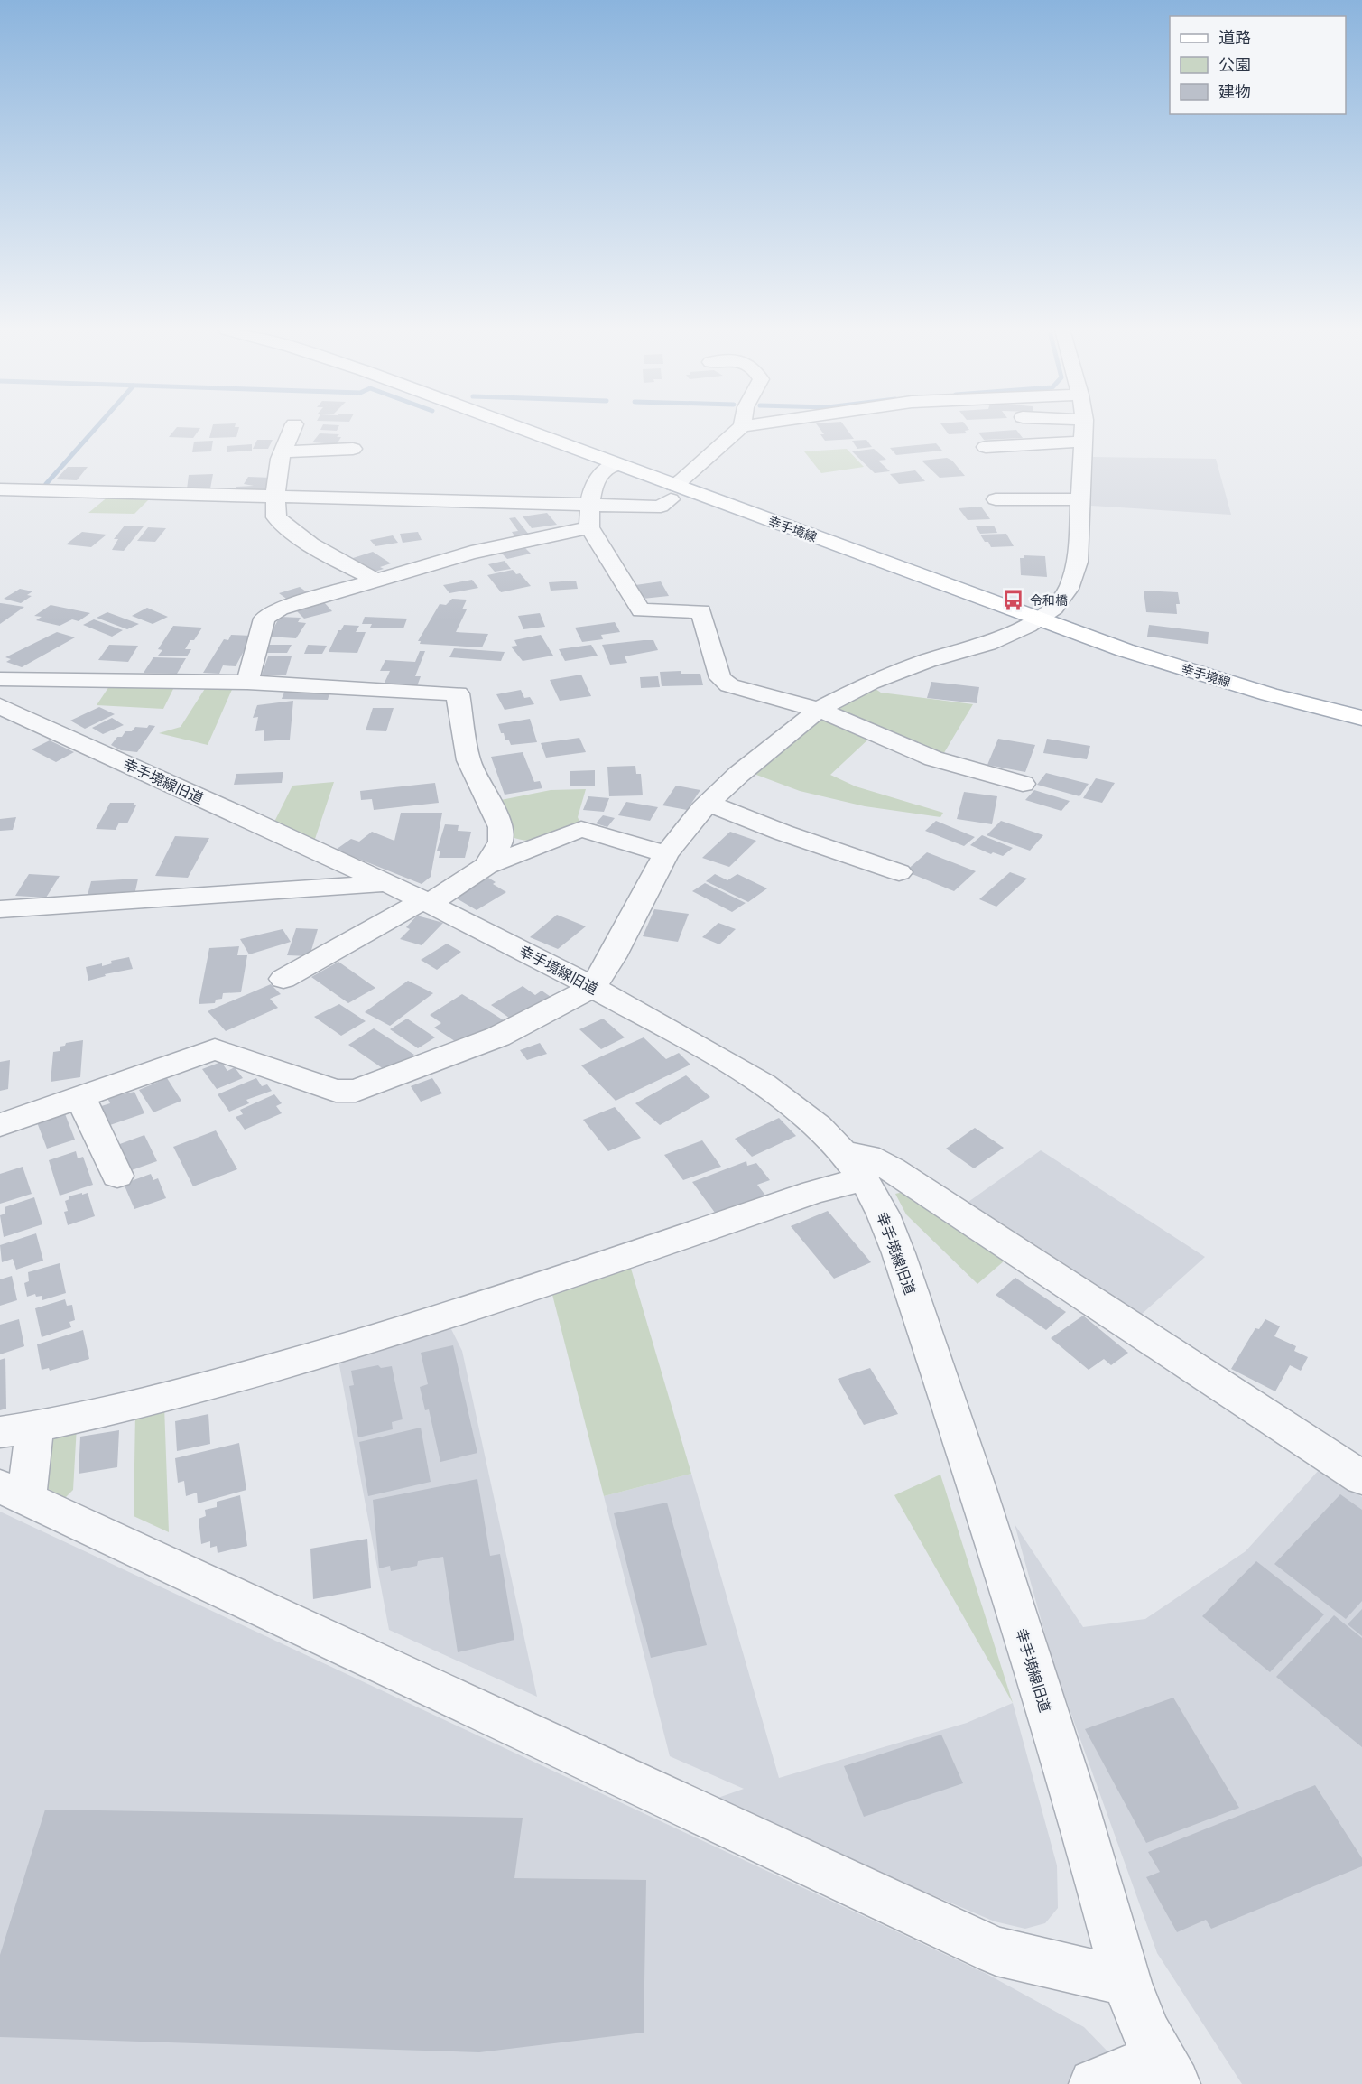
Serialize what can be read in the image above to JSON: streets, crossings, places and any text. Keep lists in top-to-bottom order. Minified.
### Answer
{"streets":{"main road":["幸手境線"],"street":["幸手境線旧道"]},"places":{"bus stop":["令和橋"]},"legend":["道路","公園","建物"]}
